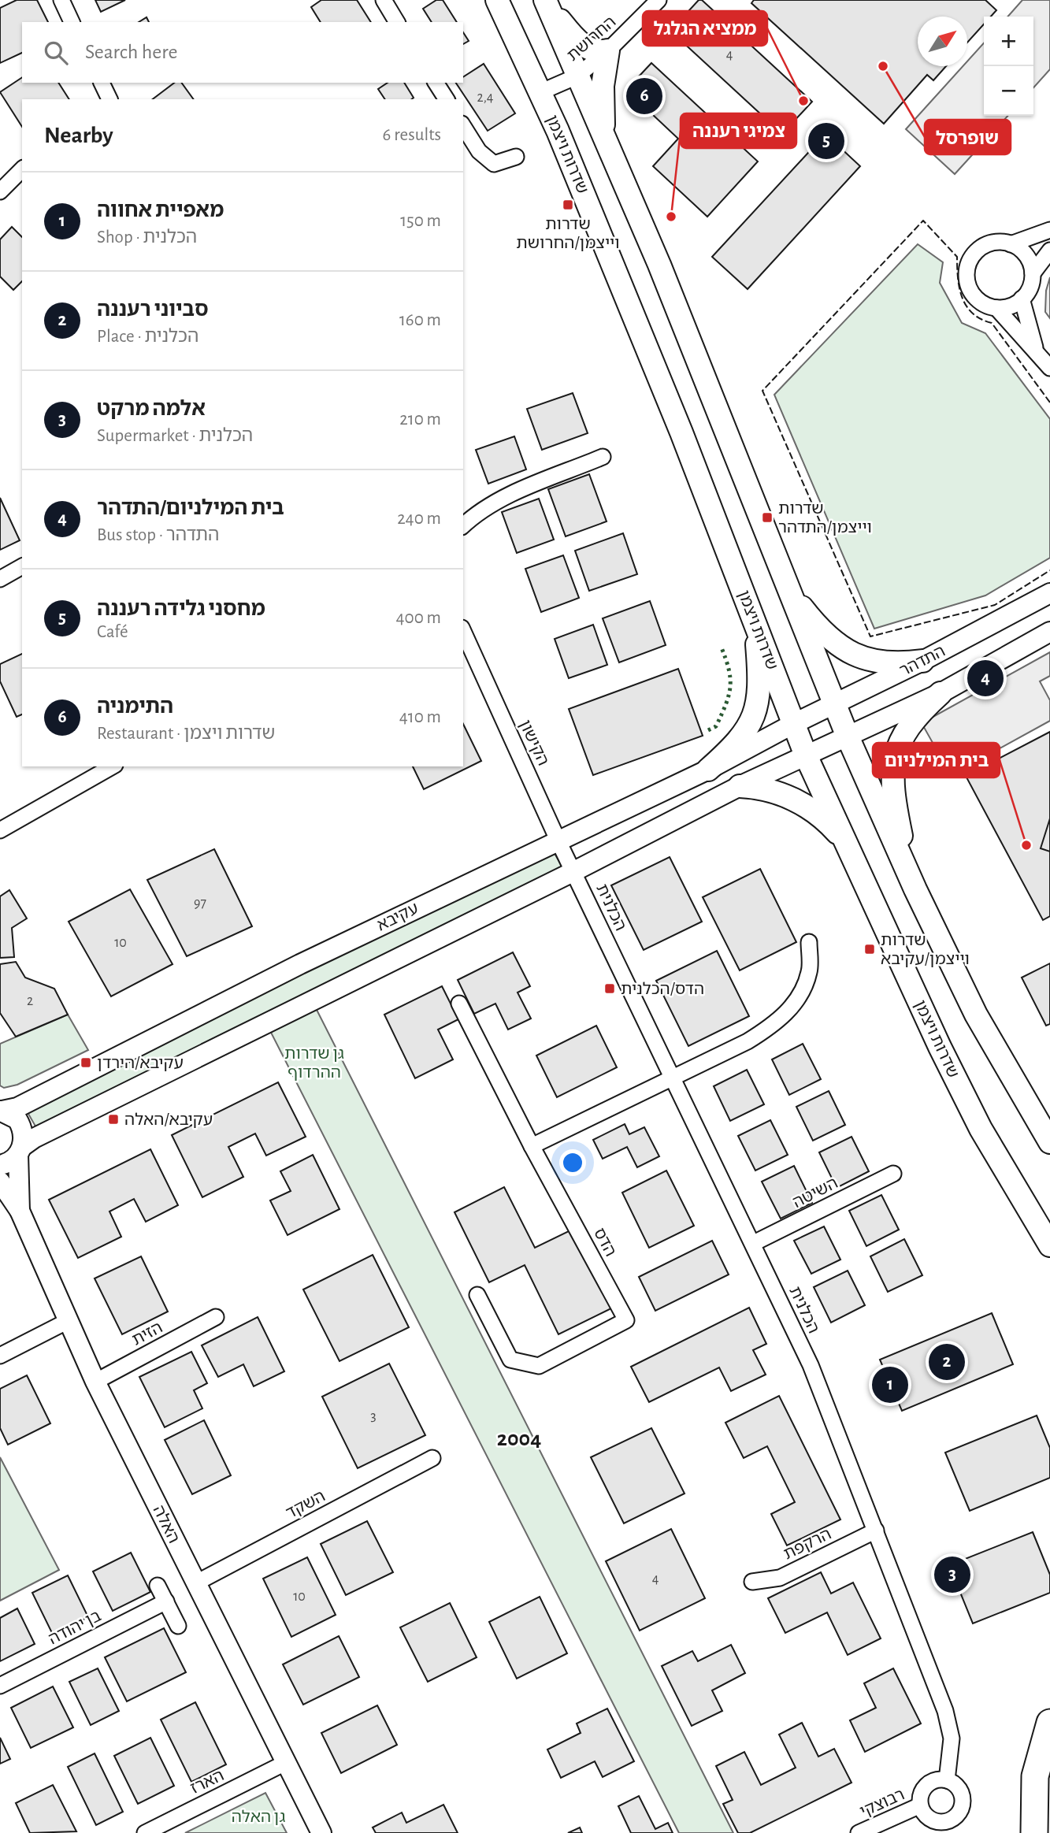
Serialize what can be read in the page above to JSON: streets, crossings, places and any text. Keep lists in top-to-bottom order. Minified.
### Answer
{"streets":{"main road":["שדרות ויצמן"],"street":["החרושת","התדהר","הקישון","הכלנית","עקיבא","השיטה","הדס","הזית","השקד","האלה","הרקפת","בן יהודה","הארז","רבוצקי"]},"crossings":[["החרושת","שדרות ויצמן"],["שדרות ויצמן","התדהר"],["שדרות ויצמן","עקיבא"],["התדהר","עקיבא"],["הקישון","הכלנית"],["הקישון","עקיבא"],["הכלנית","השיטה"],["הכלנית","הרקפת"],["הכלנית","רבוצקי"],["עקיבא","האלה"],["הזית","האלה"],["השקד","האלה"],["האלה","הארז"]],"districts":["2004"],"parks":["גן שדרות ההרדוף","גן האלה"],"places":{"other":["שופרסל","ממציא הגלגל","צמיגי רעננה","בית המילניום"],"transit":["שדרות וייצמן/החרושת","שדרות וייצמן/התדהר","שדרות וייצמן/עקיבא","הדס/הכלנית","עקיבא/הירדן","עקיבא/האלה"]},"house_numbers":["4","2,4","97","10","2","3","4","10"],"north":"top right","page":{"map_buttons":["+","−"],"search":"Search here","pins":["6","5","4","2","1","3"],"heading":["Nearby","6 results"],"list":[{"mark":"1","name":"מאפיית אחווה","note":"Shop · הכלנית","value":"150 m"},{"mark":"2","name":"סביוני רעננה","note":"Place · הכלנית","value":"160 m"},{"mark":"3","name":"אלמה מרקט","note":"Supermarket · הכלנית","value":"210 m"},{"mark":"4","name":"בית המילניום/התדהר","note":"Bus stop · התדהר","value":"240 m"},{"mark":"5","name":"מחסני גלידה רעננה","note":"Café","value":"400 m"},{"mark":"6","name":"התימניה","note":"Restaurant · שדרות ויצמן","value":"410 m"}]}}
